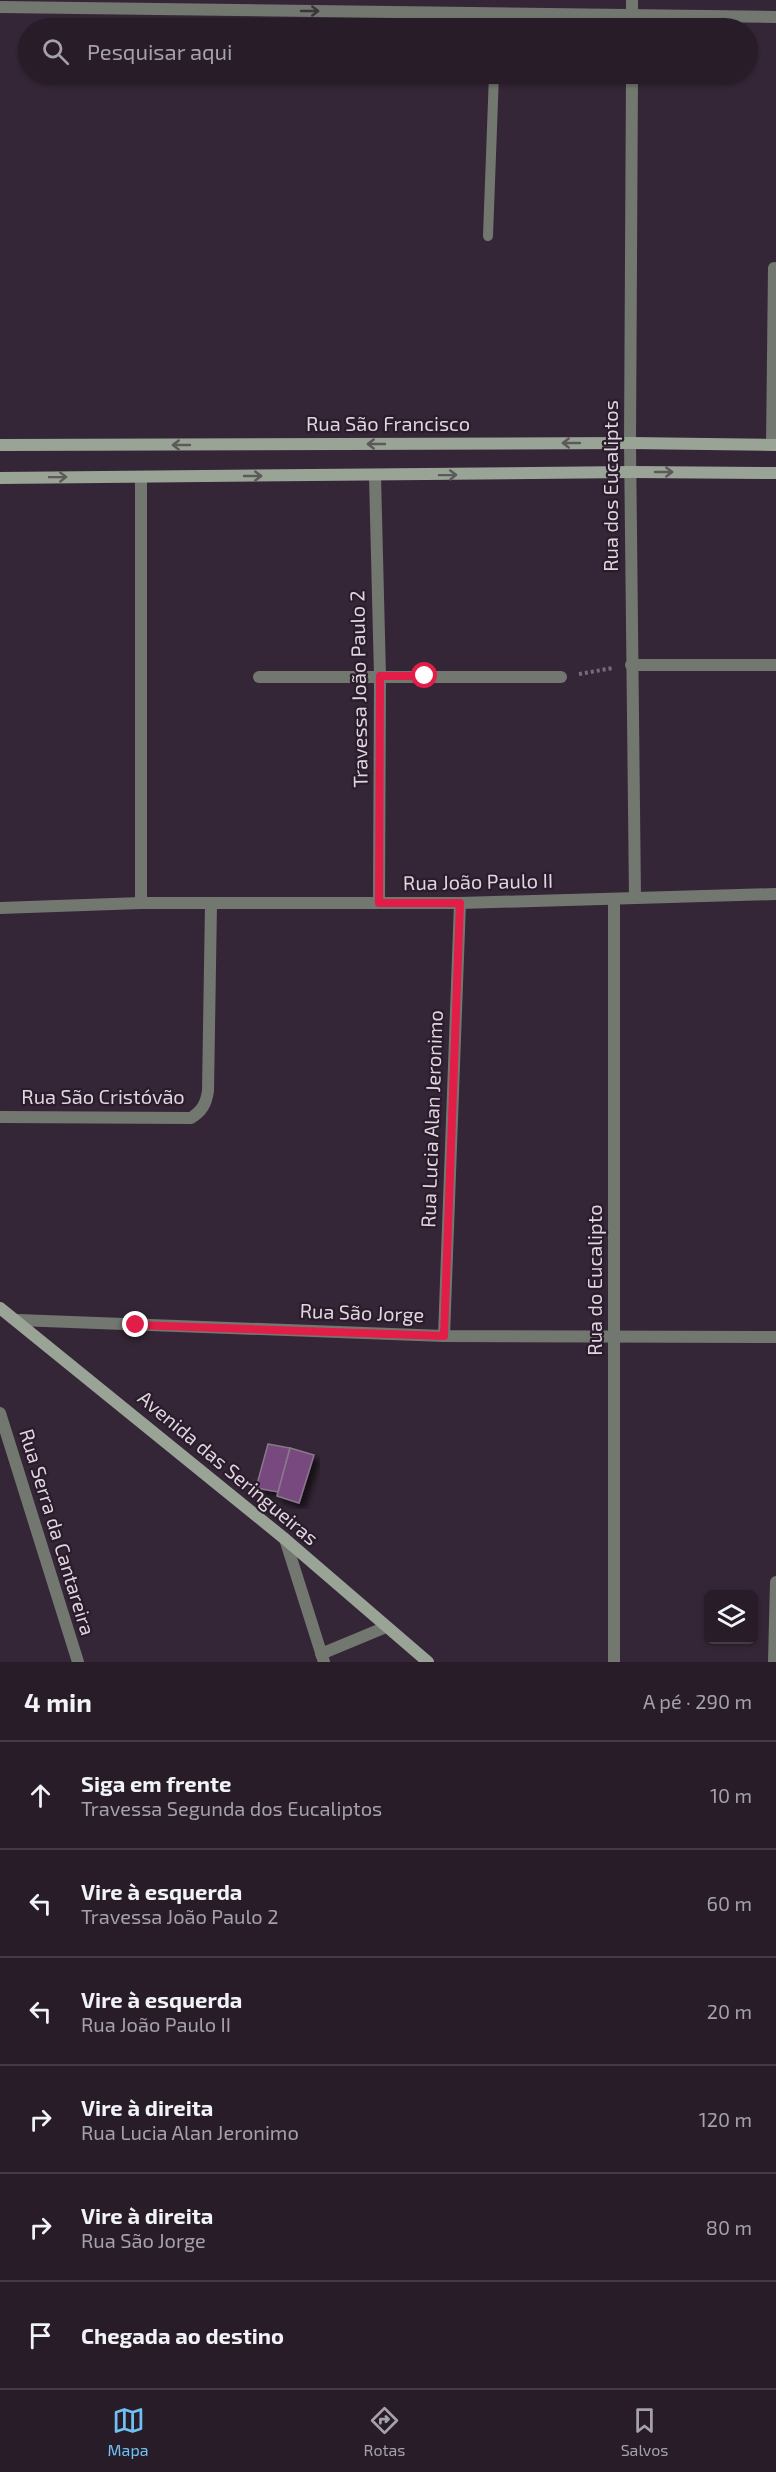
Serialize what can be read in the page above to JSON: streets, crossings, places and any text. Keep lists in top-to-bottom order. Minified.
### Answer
{"streets":{"street":["Rua São Francisco","Rua dos Eucaliptos","Travessa João Paulo 2","Rua João Paulo II","Rua São Cristóvão","Rua Lucia Alan Jeronimo","Rua do Eucalipto","Rua São Jorge","Avenida das Seringueiras","Rua Serra da Cantareira"]},"crossings":[["Rua São Francisco","Rua dos Eucaliptos"],["Rua dos Eucaliptos","Rua João Paulo II"],["Travessa João Paulo 2","Rua João Paulo II"],["Rua João Paulo II","Rua São Cristóvão"],["Rua João Paulo II","Rua Lucia Alan Jeronimo"],["Rua João Paulo II","Rua do Eucalipto"],["Rua Lucia Alan Jeronimo","Rua São Jorge"],["Rua do Eucalipto","Rua São Jorge"],["Rua São Jorge","Avenida das Seringueiras"]],"page":{"search":"Pesquisar aqui","heading":["4 min","A pé · 290 m"],"list":[["Siga em frente","Travessa Segunda dos Eucaliptos","10 m"],["Vire à esquerda","Travessa João Paulo 2","60 m"],["Vire à esquerda","Rua João Paulo II","20 m"],["Vire à direita","Rua Lucia Alan Jeronimo","120 m"],["Vire à direita","Rua São Jorge","80 m"],"Chegada ao destino"],"nav":["Mapa","Rotas","Salvos"]}}
